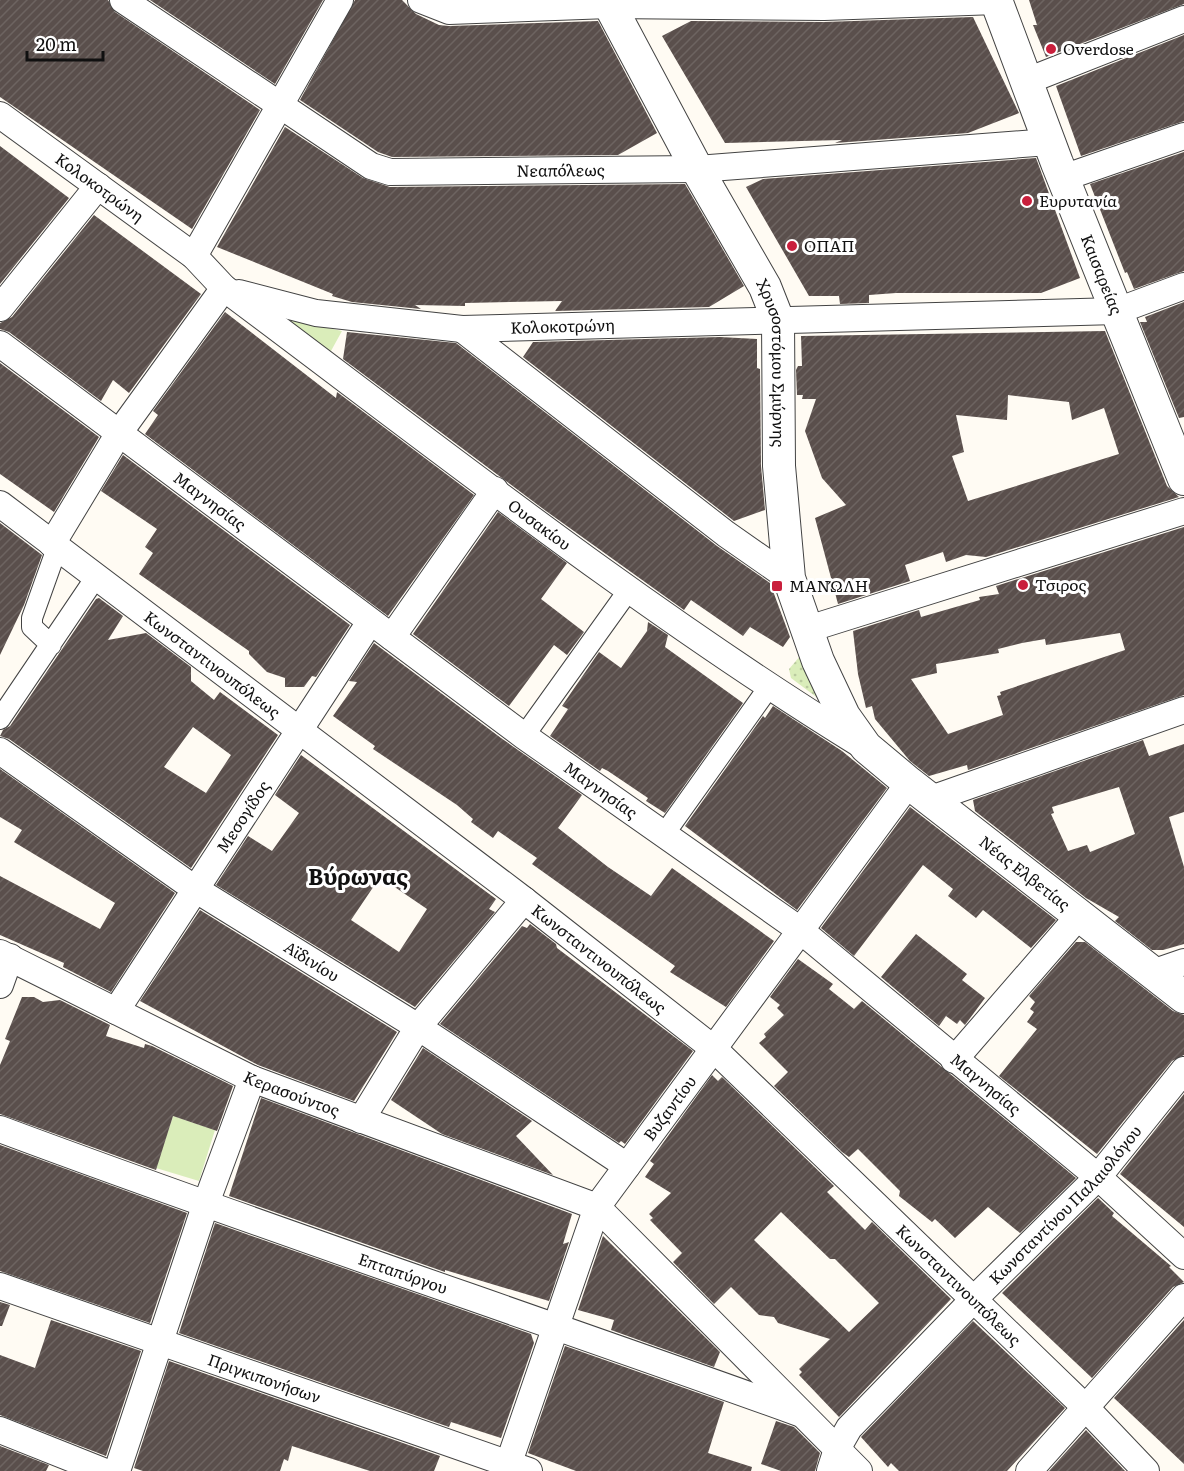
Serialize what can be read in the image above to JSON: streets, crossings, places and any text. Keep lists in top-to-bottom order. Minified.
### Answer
{"streets":{"street":["Νεαπόλεως","Κολοκοτρώνη","Καισαρείας","Χρυσοστόμου Σμύρνης","Μαγνησίας","Ουσακίου","Κωνσταντινουπόλεως","Μεσογίδος","Νέας Ελβετίας","Αϊδινίου","Κερασούντος","Βυζαντίου","Κωνσταντίνου Παλαιολόγου","Επταπύργου","Πριγκιπονήσων"]},"crossings":[["Νεαπόλεως","Καισαρείας"],["Νεαπόλεως","Χρυσοστόμου Σμύρνης"],["Κολοκοτρώνη","Καισαρείας"],["Κολοκοτρώνη","Χρυσοστόμου Σμύρνης"],["Κολοκοτρώνη","Ουσακίου"],["Χρυσοστόμου Σμύρνης","Ουσακίου"],["Χρυσοστόμου Σμύρνης","Νέας Ελβετίας"],["Μαγνησίας","Μεσογίδος"],["Μαγνησίας","Βυζαντίου"],["Μαγνησίας","Κωνσταντίνου Παλαιολόγου"],["Ουσακίου","Νέας Ελβετίας"],["Κωνσταντινουπόλεως","Μεσογίδος"],["Κωνσταντινουπόλεως","Βυζαντίου"],["Κωνσταντινουπόλεως","Κωνσταντίνου Παλαιολόγου"],["Μεσογίδος","Αϊδινίου"],["Μεσογίδος","Κερασούντος"],["Νέας Ελβετίας","Βυζαντίου"],["Αϊδινίου","Βυζαντίου"],["Κερασούντος","Βυζαντίου"],["Βυζαντίου","Επταπύργου"],["Βυζαντίου","Πριγκιπονήσων"]],"districts":["Βύρωνας"],"places":{"other":["Overdose","Ευρυτανία","ΟΠΑΠ","Τσιρος"],"transit":["ΜΑΝΏΛΗ"]},"scale_bar":"20 m"}
